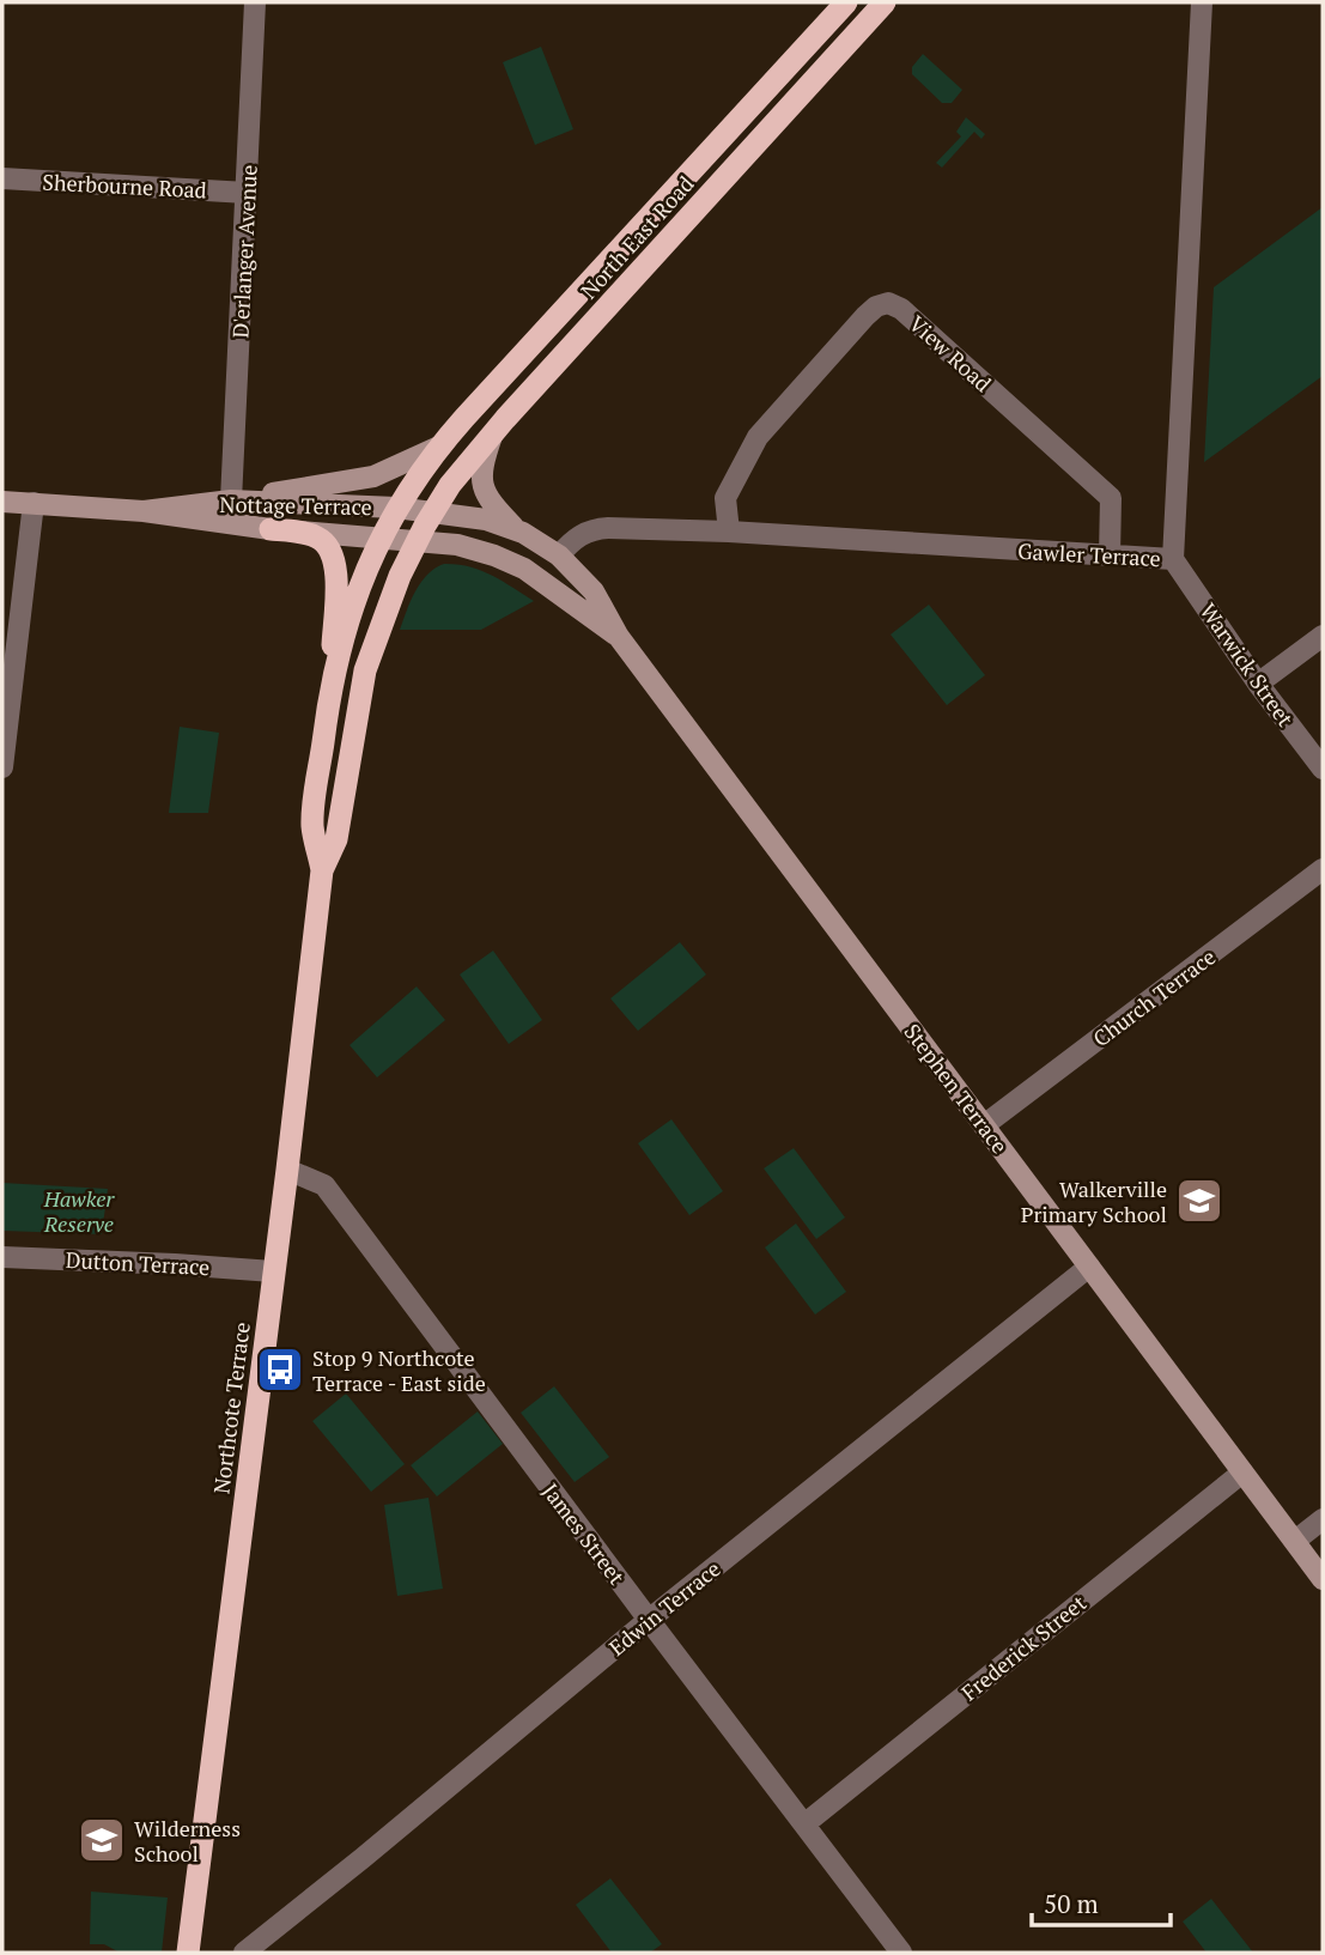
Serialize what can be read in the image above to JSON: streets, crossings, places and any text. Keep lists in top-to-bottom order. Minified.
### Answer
{"streets":{"highway":["North East Road","Northcote Terrace"],"main road":["Nottage Terrace","Stephen Terrace"],"street":["Sherbourne Road","D'erlanger Avenue","View Road","Gawler Terrace","Warwick Street","Church Terrace","Dutton Terrace","James Street","Edwin Terrace","Frederick Street"]},"crossings":[["Sherbourne Road","D'erlanger Avenue"],["North East Road","Nottage Terrace"],["North East Road","Stephen Terrace"],["North East Road","Northcote Terrace"],["D'erlanger Avenue","Nottage Terrace"],["View Road","Gawler Terrace"],["Nottage Terrace","Stephen Terrace"],["Nottage Terrace","Northcote Terrace"],["Gawler Terrace","Warwick Street"],["Gawler Terrace","Stephen Terrace"],["Church Terrace","Stephen Terrace"],["Stephen Terrace","Northcote Terrace"],["Stephen Terrace","Edwin Terrace"],["Stephen Terrace","Frederick Street"],["Dutton Terrace","Northcote Terrace"],["Northcote Terrace","James Street"],["James Street","Edwin Terrace"],["James Street","Frederick Street"]],"parks":["Hawker Reserve"],"places":{"school or university":["Walkerville Primary School","Wilderness School"],"bus stop":["Stop 9 Northcote Terrace - East side"]},"scale_bar":"50 m"}
